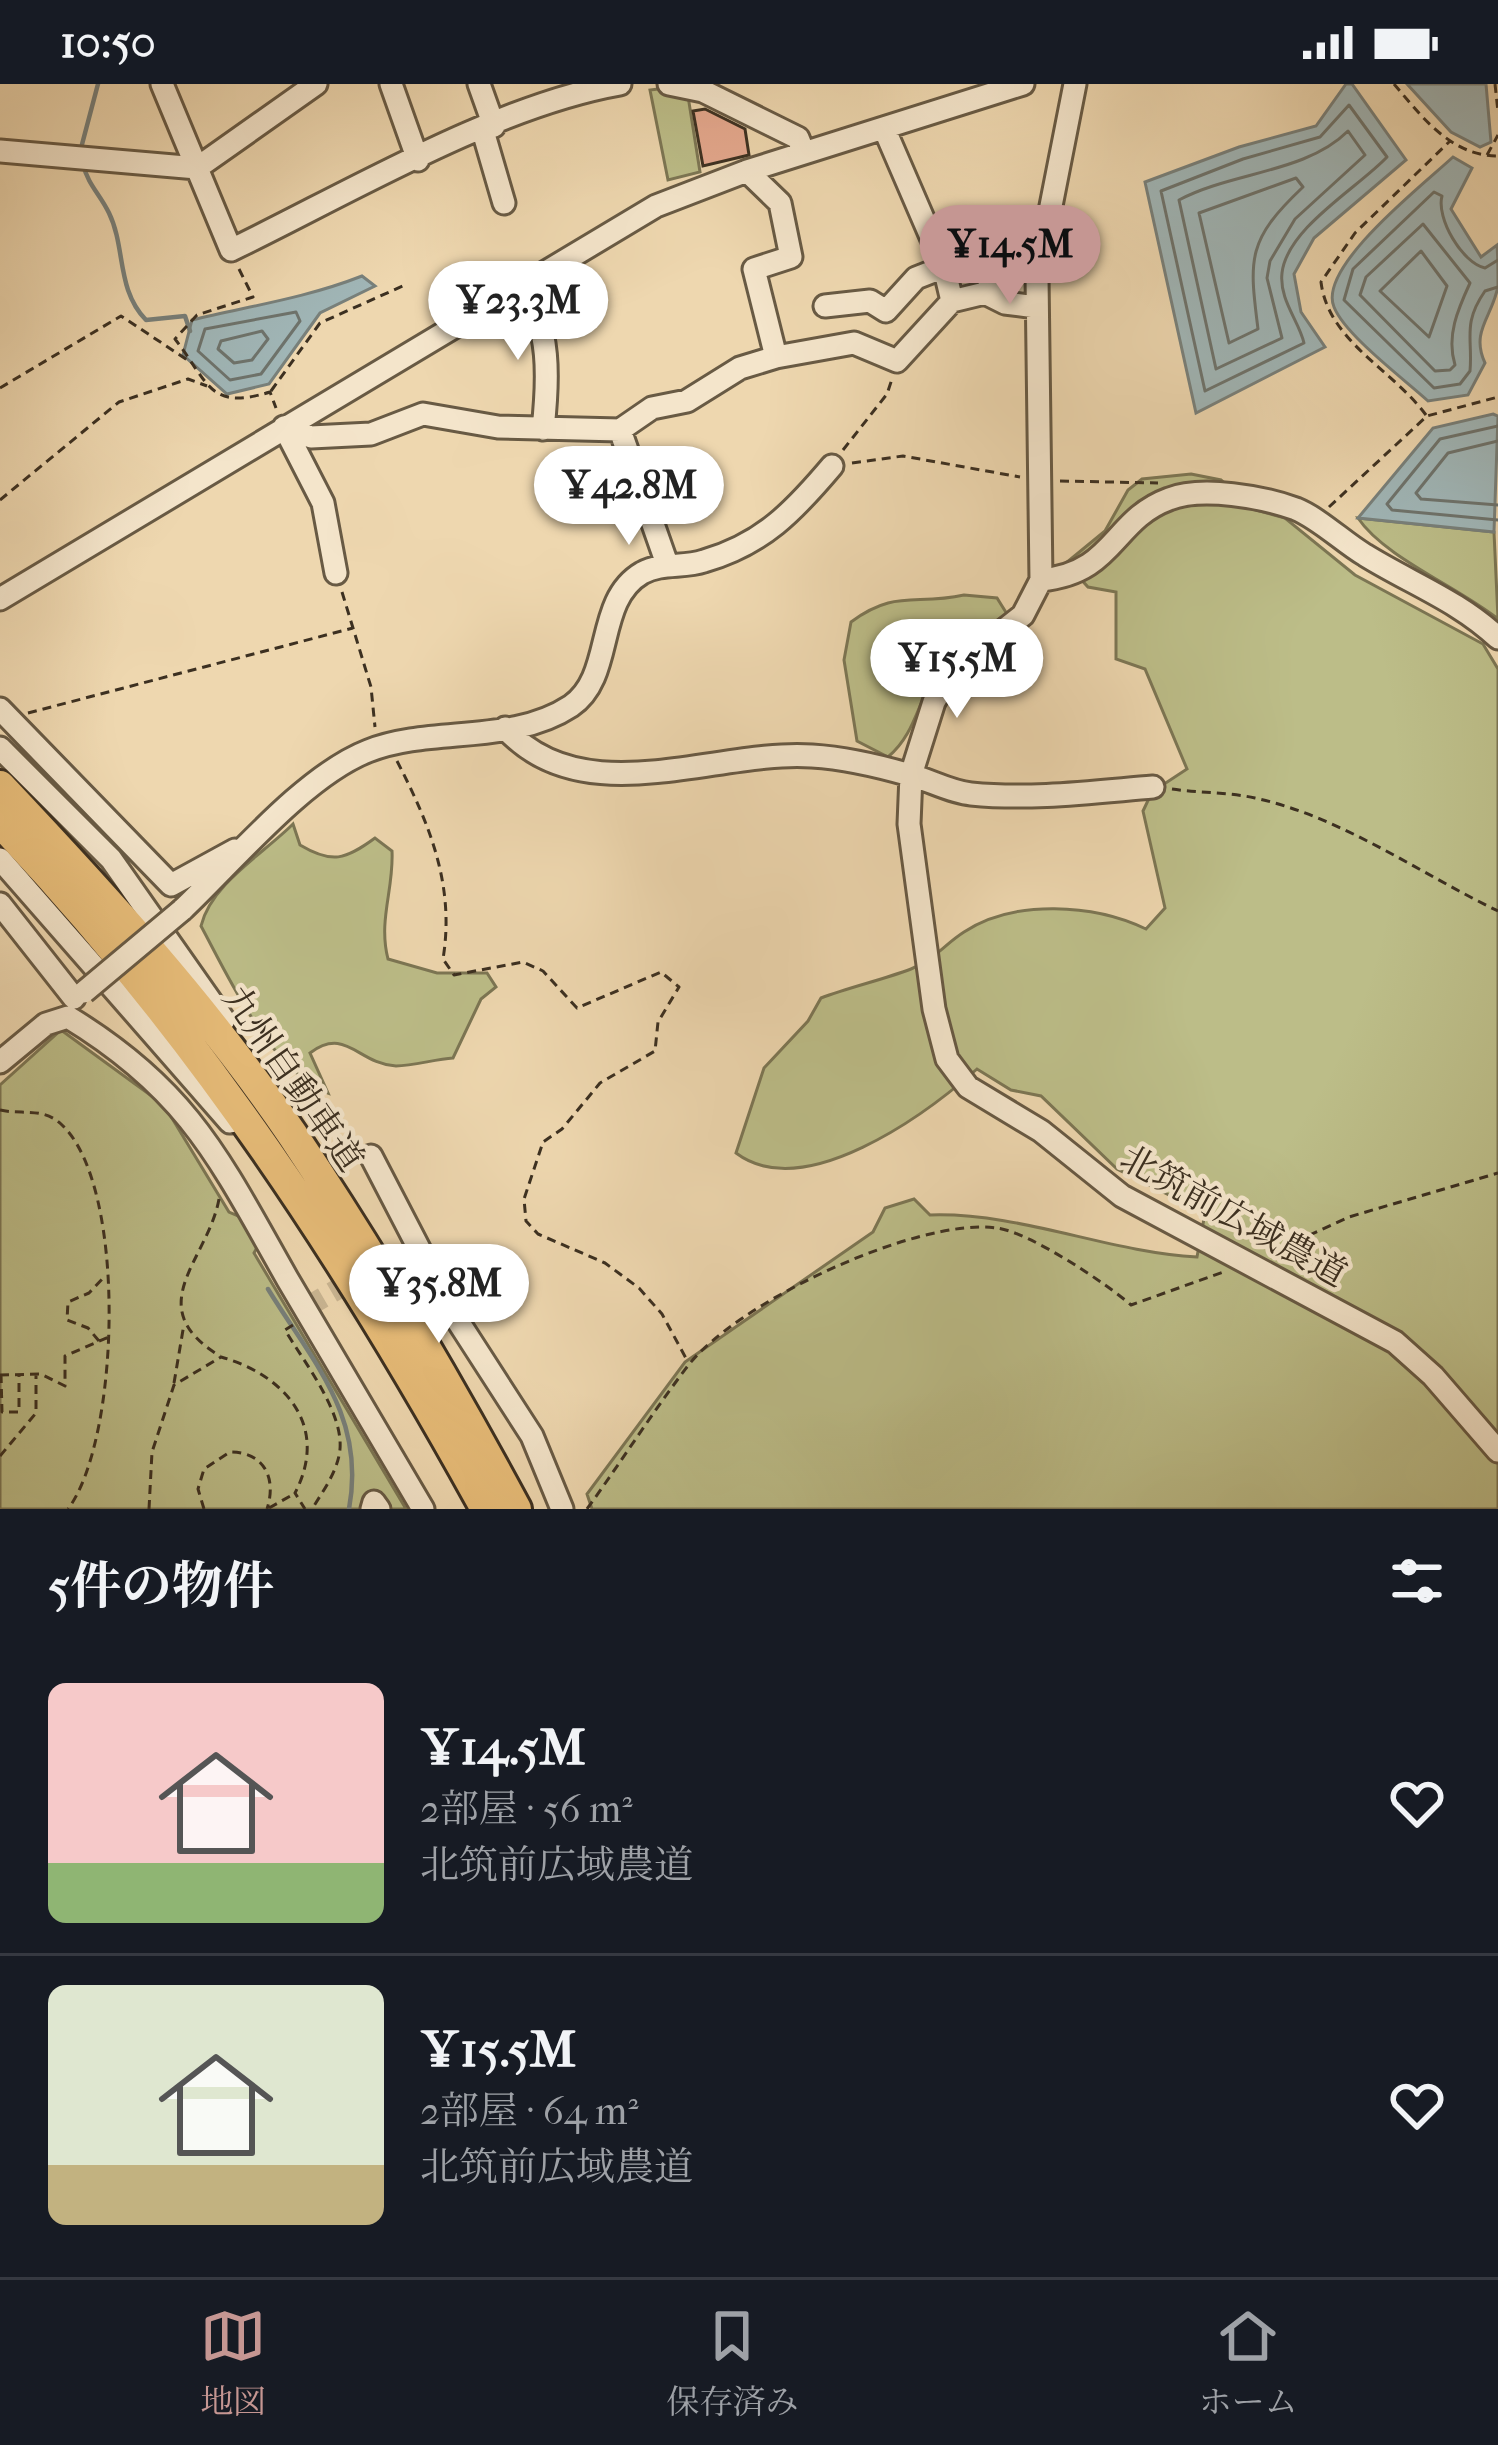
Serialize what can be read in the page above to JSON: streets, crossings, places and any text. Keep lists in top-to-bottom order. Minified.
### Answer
{"streets":{"highway":["九州自動車道"],"street":["北筑前広域農道"]},"page":{"status":"10:50","price":["¥14.5M","¥23.3M","¥42.8M","¥15.5M","¥35.8M"],"heading":"5件の物件","list":[{"name":"¥14.5M","note":"2部屋 · 56 m² · 北筑前広域農道"},{"name":"¥15.5M","note":"2部屋 · 64 m² · 北筑前広域農道"}],"tabs":["地図","保存済み","ホーム"]}}
